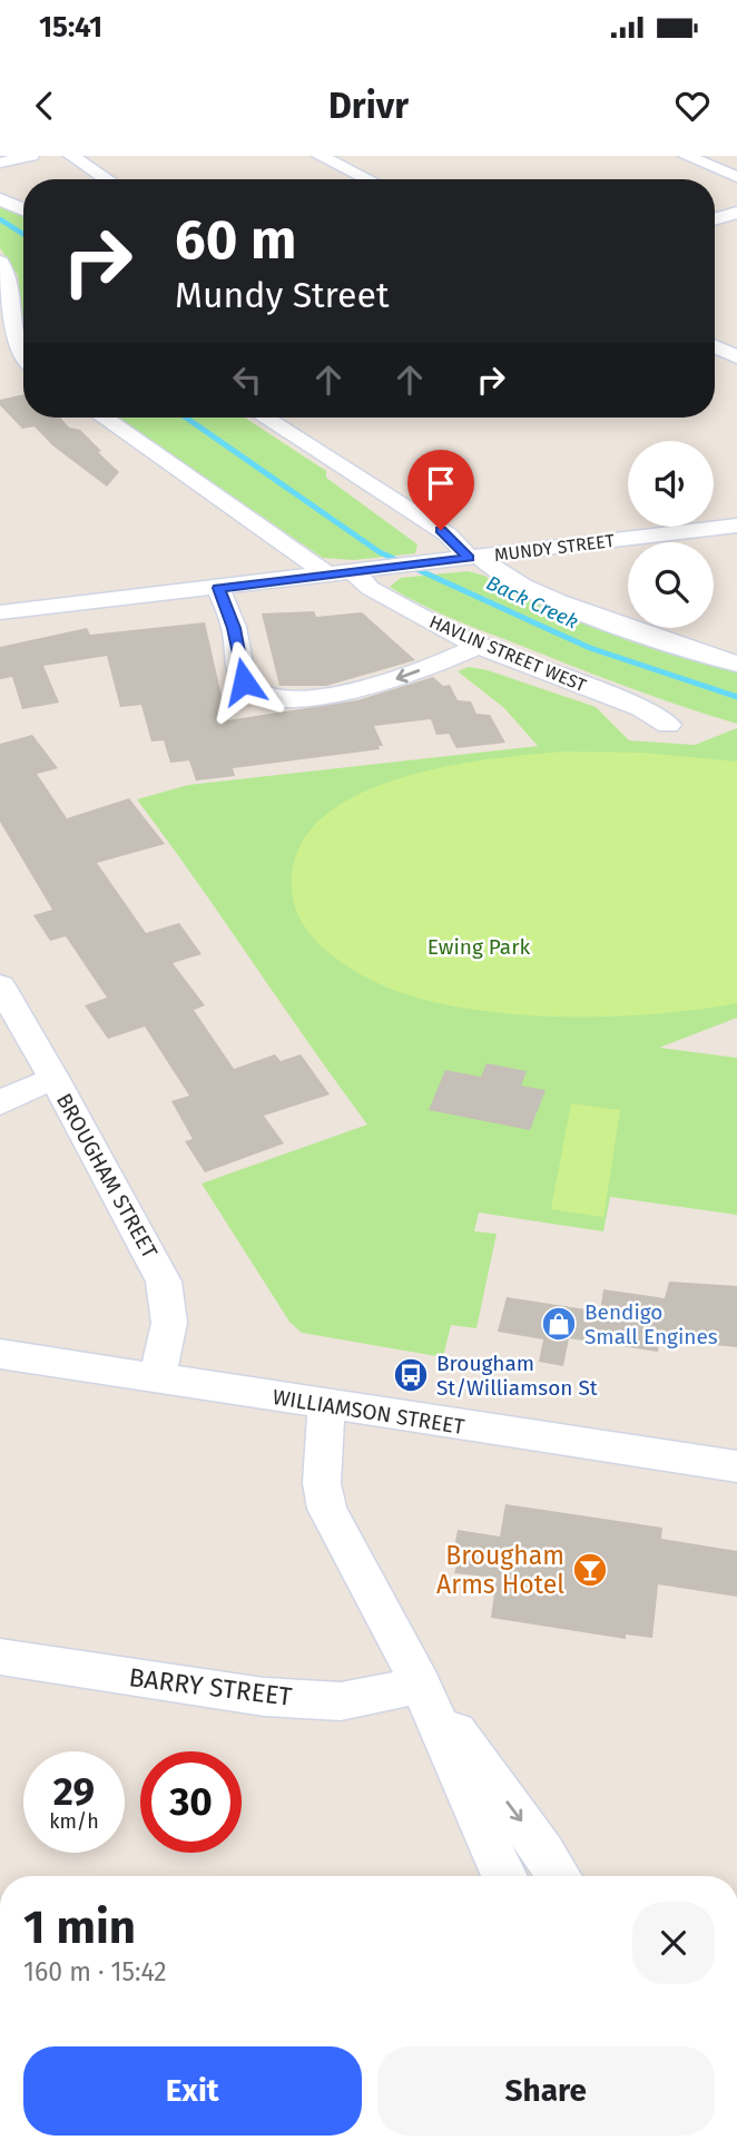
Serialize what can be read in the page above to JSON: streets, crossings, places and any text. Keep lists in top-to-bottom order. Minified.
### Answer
{"streets":{"street":["MUNDY STREET","HAVLIN STREET WEST","BROUGHAM STREET","WILLIAMSON STREET","BARRY STREET"]},"crossings":[["MUNDY STREET","HAVLIN STREET WEST"],["BROUGHAM STREET","WILLIAMSON STREET"]],"water":["Back Creek"],"parks":["Ewing Park"],"places":{"shop":["Bendigo Small Engines"],"bus stop":["Brougham St/Williamson St"],"bar":["Brougham Arms Hotel"]},"page":{"status":"15:41","header":"Drivr","turn":["60 m","Mundy Street"],"speed":"29 km/h","limit":"30","heading":["1 min","160 m · 15:42"],"buttons":["Exit","Share"]}}
